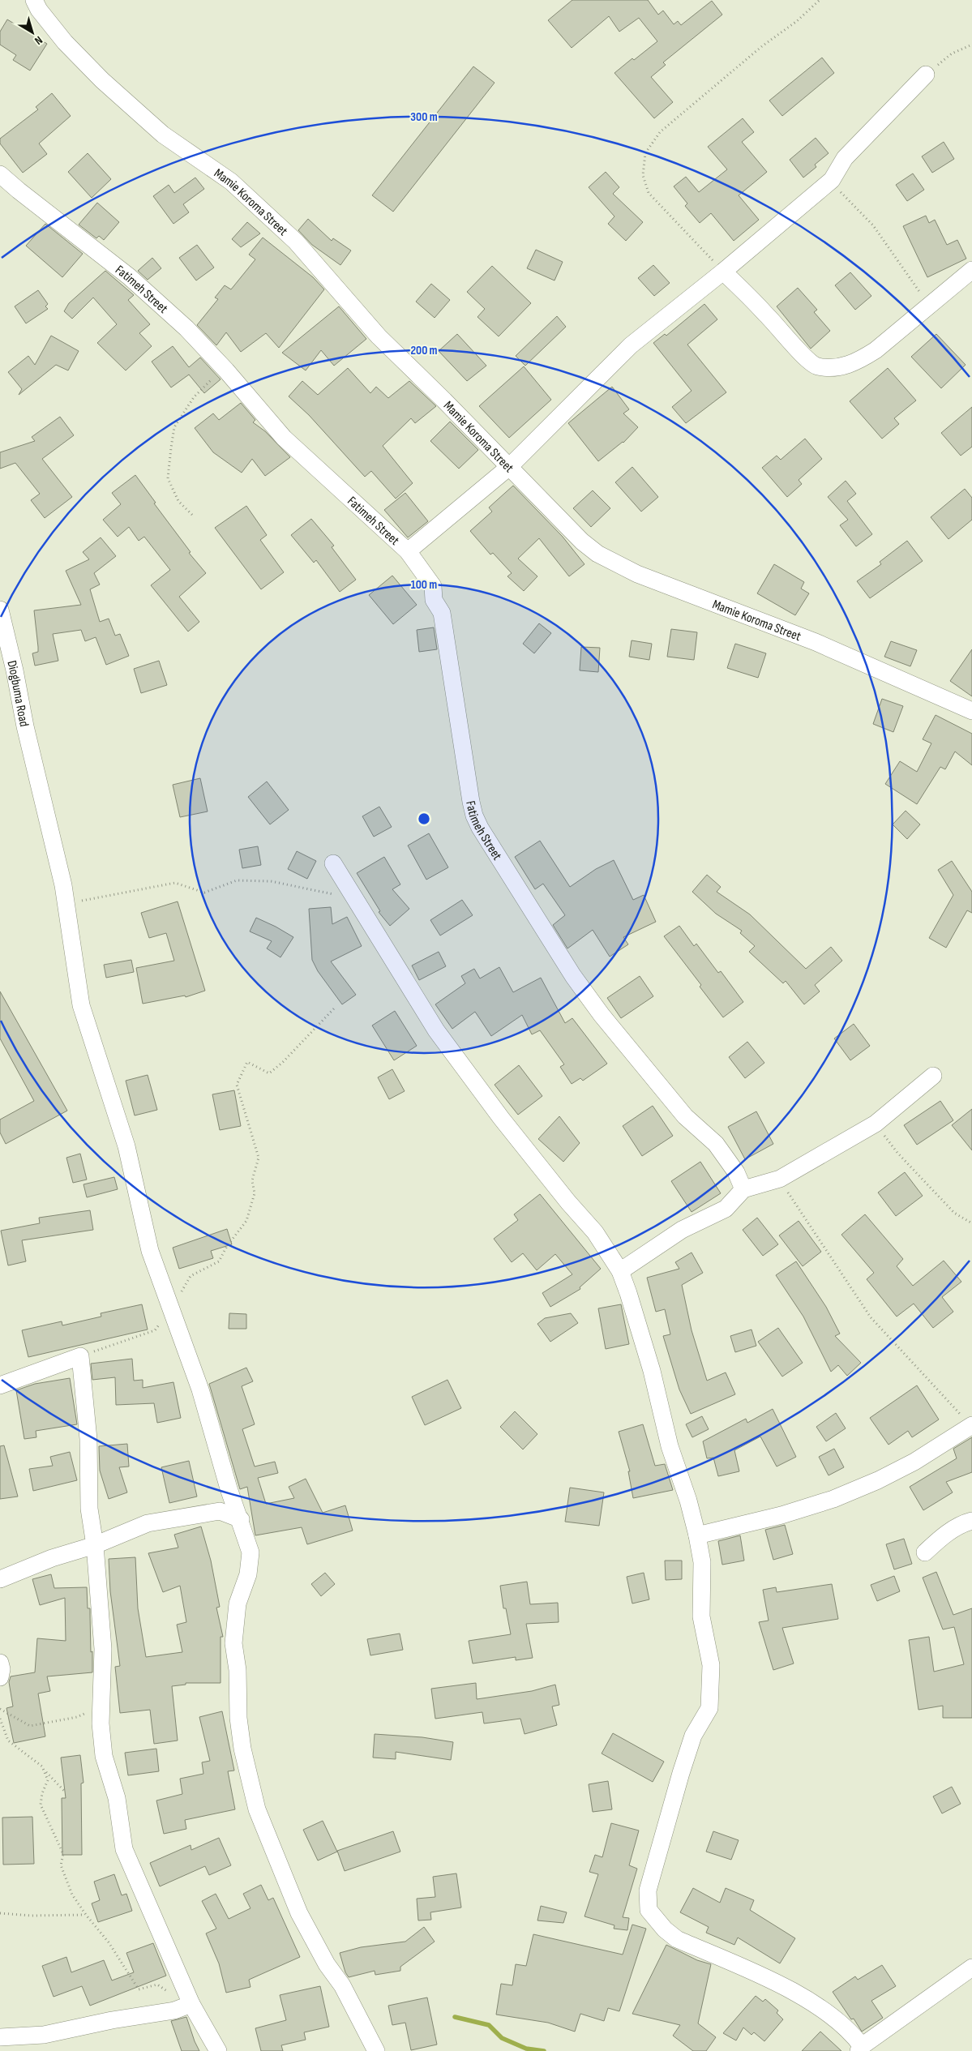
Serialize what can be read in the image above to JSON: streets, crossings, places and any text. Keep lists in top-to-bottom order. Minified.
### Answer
{"streets":{"street":["Mamie Koroma Street","Fatimeh Street","Diogbuma Road"]},"north":"bottom right","rings":["300 m","200 m","100 m"]}
